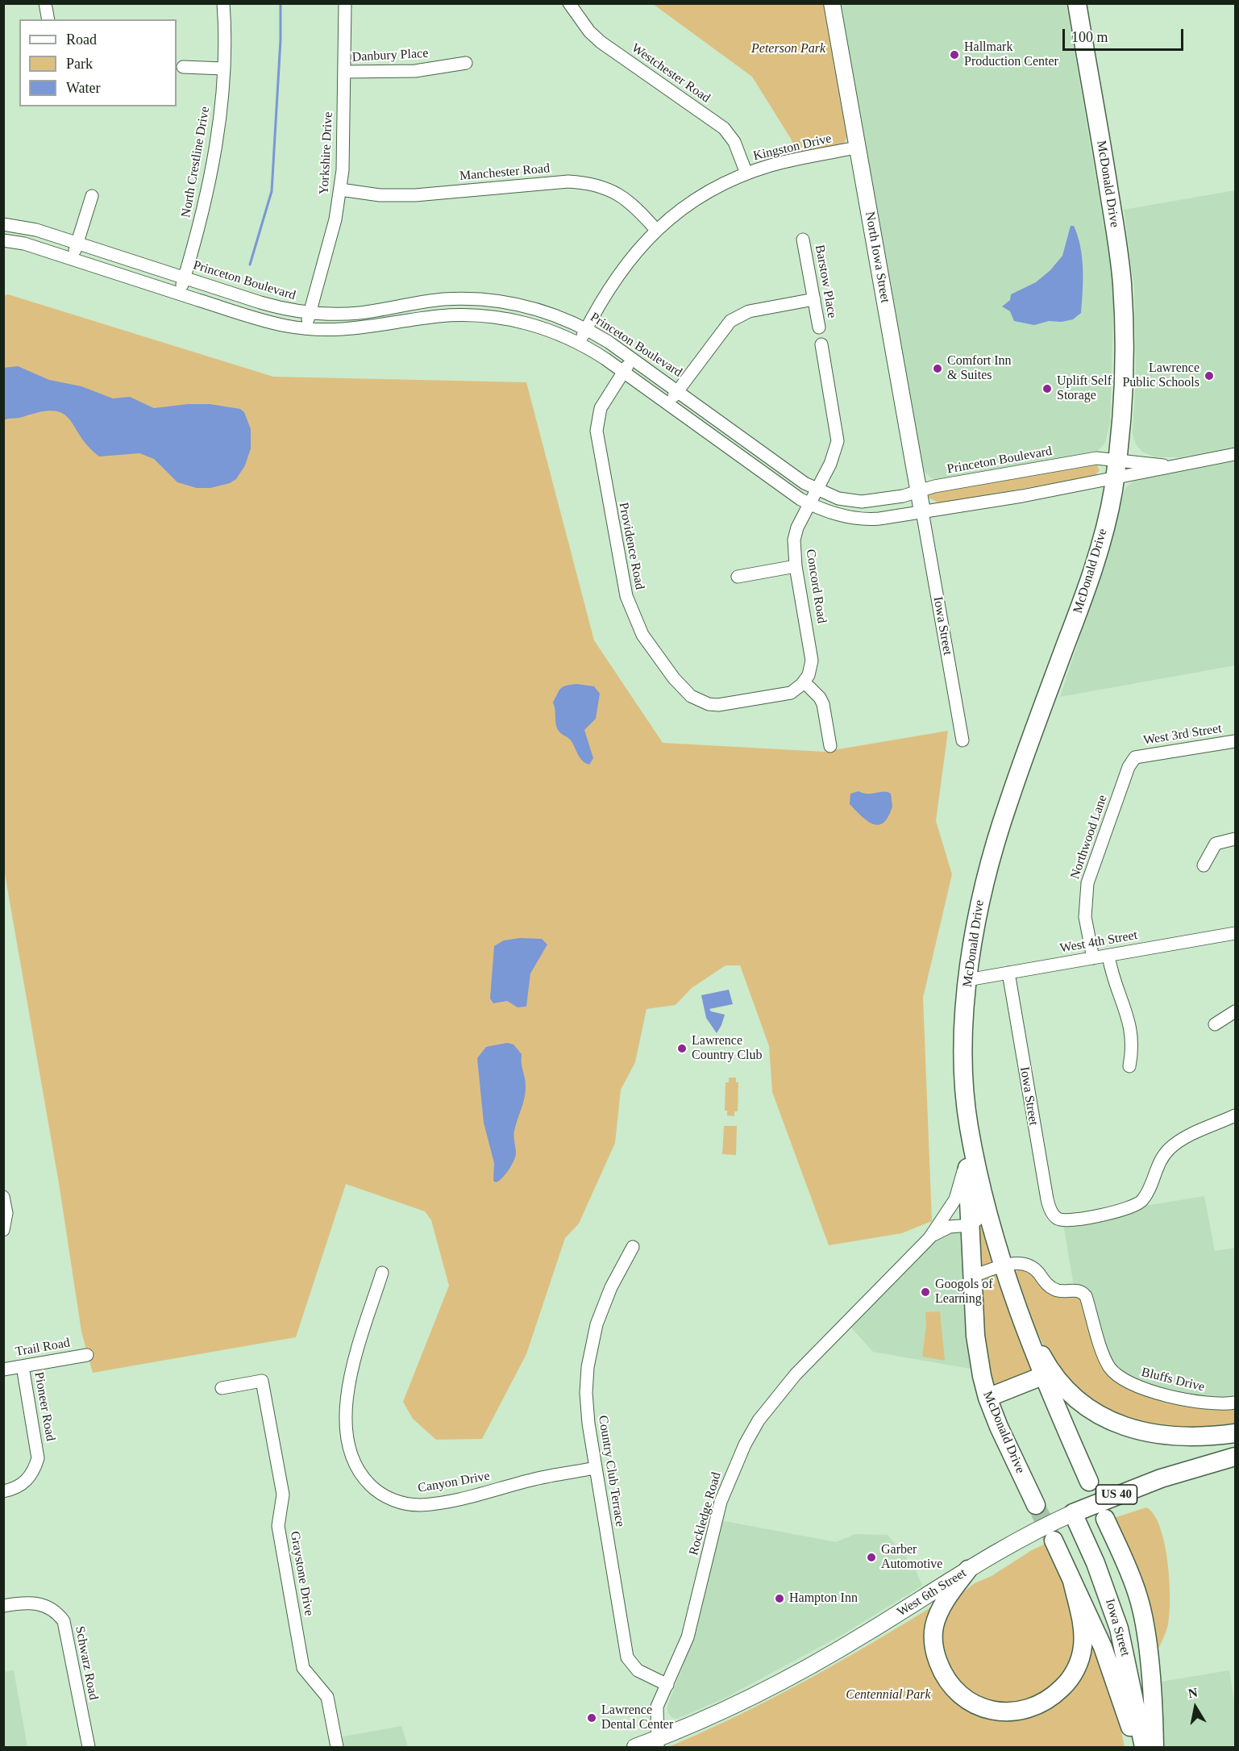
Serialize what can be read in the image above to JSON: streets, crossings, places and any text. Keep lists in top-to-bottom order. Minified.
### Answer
{"streets":{"highway":["McDonald Drive","Iowa Street","US 40","West 6th Street"],"main road":["North Iowa Street"],"street":["Danbury Place","Westchester Road","Kingston Drive","Yorkshire Drive","North Crestline Drive","Manchester Road","Princeton Boulevard","Barstow Place","Providence Road","Concord Road","West 3rd Street","Northwood Lane","West 4th Street","Trail Road","Bluffs Drive","Pioneer Road","Country Club Terrace","Canyon Drive","Rockledge Road","Graystone Drive","Schwarz Road"]},"crossings":[["Danbury Place","Yorkshire Drive"],["Westchester Road","Kingston Drive"],["Kingston Drive","Manchester Road"],["Kingston Drive","North Iowa Street"],["Kingston Drive","Princeton Boulevard"],["Yorkshire Drive","Manchester Road"],["Yorkshire Drive","Princeton Boulevard"],["North Crestline Drive","Princeton Boulevard"],["McDonald Drive","Princeton Boulevard"],["McDonald Drive","West 4th Street"],["McDonald Drive","Bluffs Drive"],["North Iowa Street","Princeton Boulevard"],["North Iowa Street","Iowa Street"],["Princeton Boulevard","Providence Road"],["Princeton Boulevard","Concord Road"],["Providence Road","Concord Road"],["Iowa Street","West 4th Street"],["Iowa Street","West 6th Street"],["West 3rd Street","Northwood Lane"],["Northwood Lane","West 4th Street"],["Trail Road","Pioneer Road"],["Country Club Terrace","Canyon Drive"],["Country Club Terrace","Rockledge Road"],["Rockledge Road","West 6th Street"]],"parks":["Peterson Park","Centennial Park"],"places":["Hallmark Production Center","Comfort Inn & Suites","Lawrence Public Schools","Uplift Self Storage","Lawrence Country Club","Googols of Learning","Garber Automotive","Hampton Inn","Lawrence Dental Center"],"legend":["Road","Park","Water"],"scale_bar":"100 m","north":"top"}
